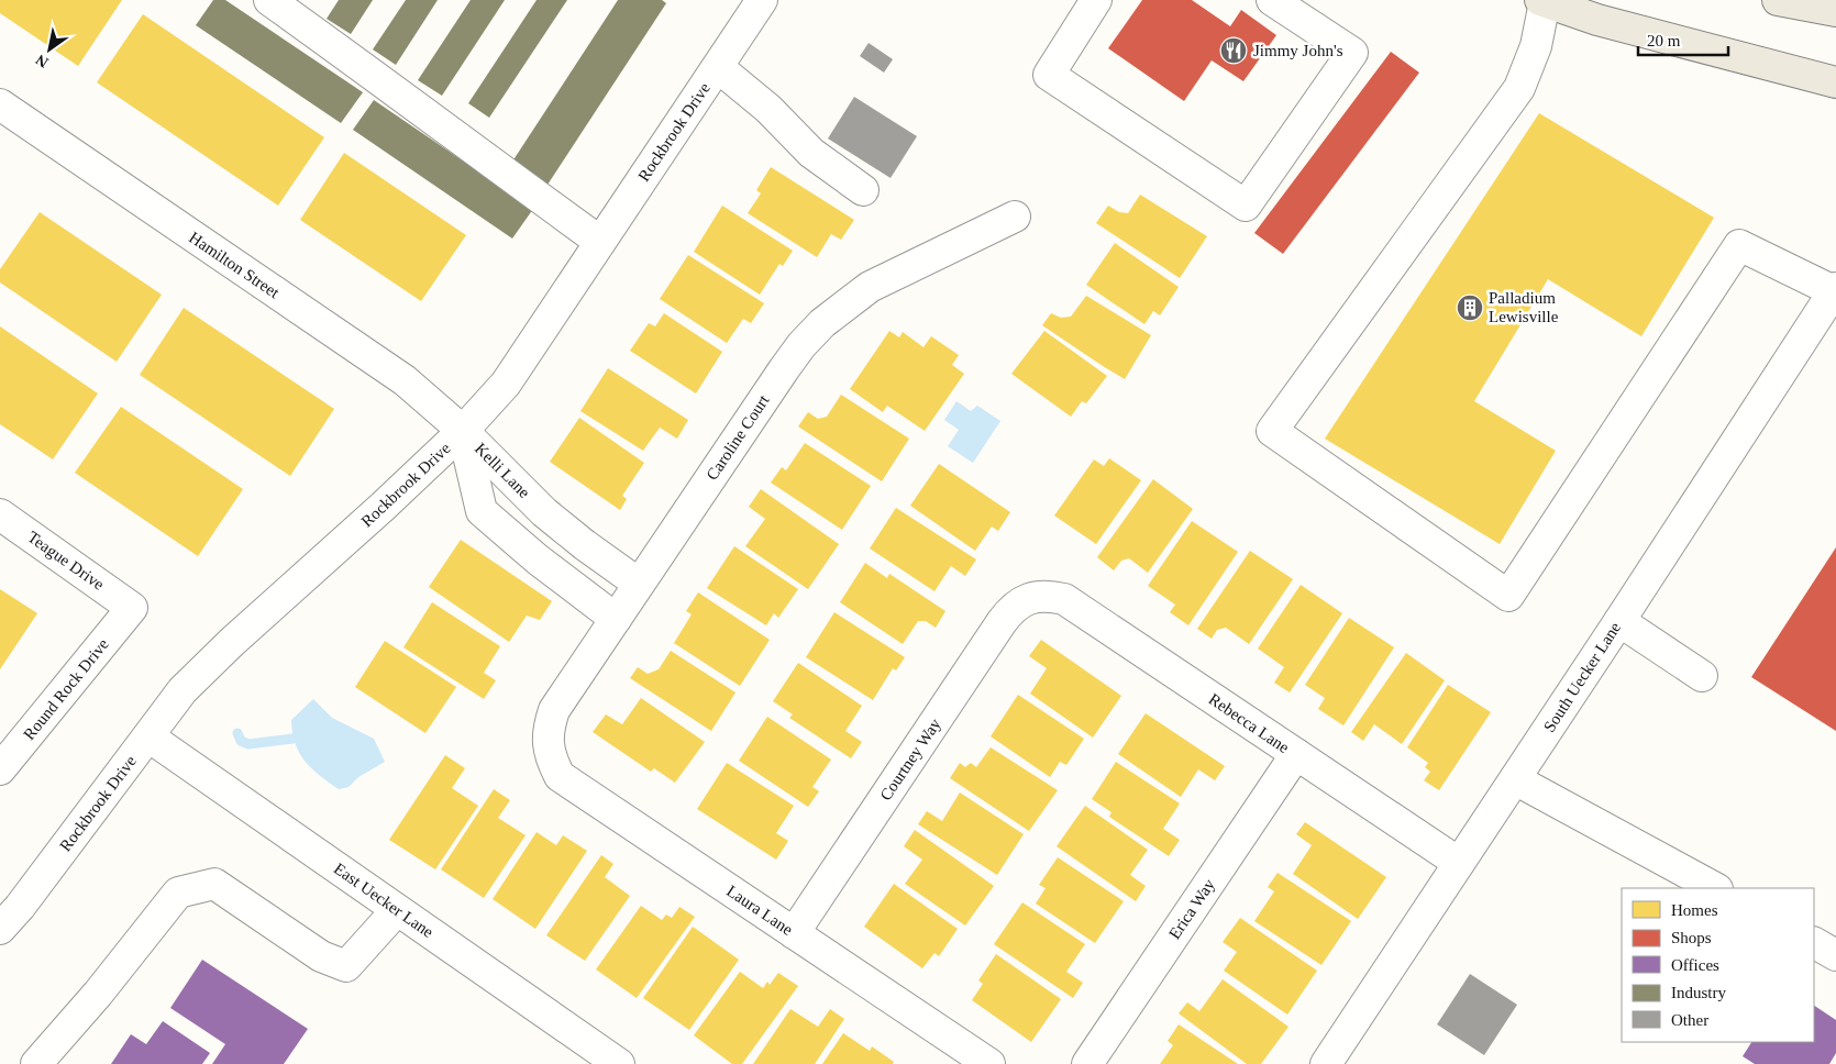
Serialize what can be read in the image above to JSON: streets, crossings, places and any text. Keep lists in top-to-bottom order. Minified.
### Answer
{"streets":{"street":["Rockbrook Drive","Hamilton Street","Caroline Court","Kelli Lane","Teague Drive","South Uecker Lane","Round Rock Drive","Rebecca Lane","Courtney Way","East Uecker Lane","Erica Way","Laura Lane"]},"crossings":[["Rockbrook Drive","Hamilton Street"],["Rockbrook Drive","Kelli Lane"],["Rockbrook Drive","East Uecker Lane"],["Hamilton Street","Kelli Lane"],["Caroline Court","Kelli Lane"],["Caroline Court","Laura Lane"],["Teague Drive","Round Rock Drive"],["South Uecker Lane","Rebecca Lane"],["Rebecca Lane","Courtney Way"],["Rebecca Lane","Erica Way"],["Courtney Way","Laura Lane"]],"places":{"restaurant":["Jimmy John's"],"building":["Palladium Lewisville"]},"legend":["Homes","Shops","Offices","Industry","Other"],"scale_bar":"20 m","north":"bottom left"}
